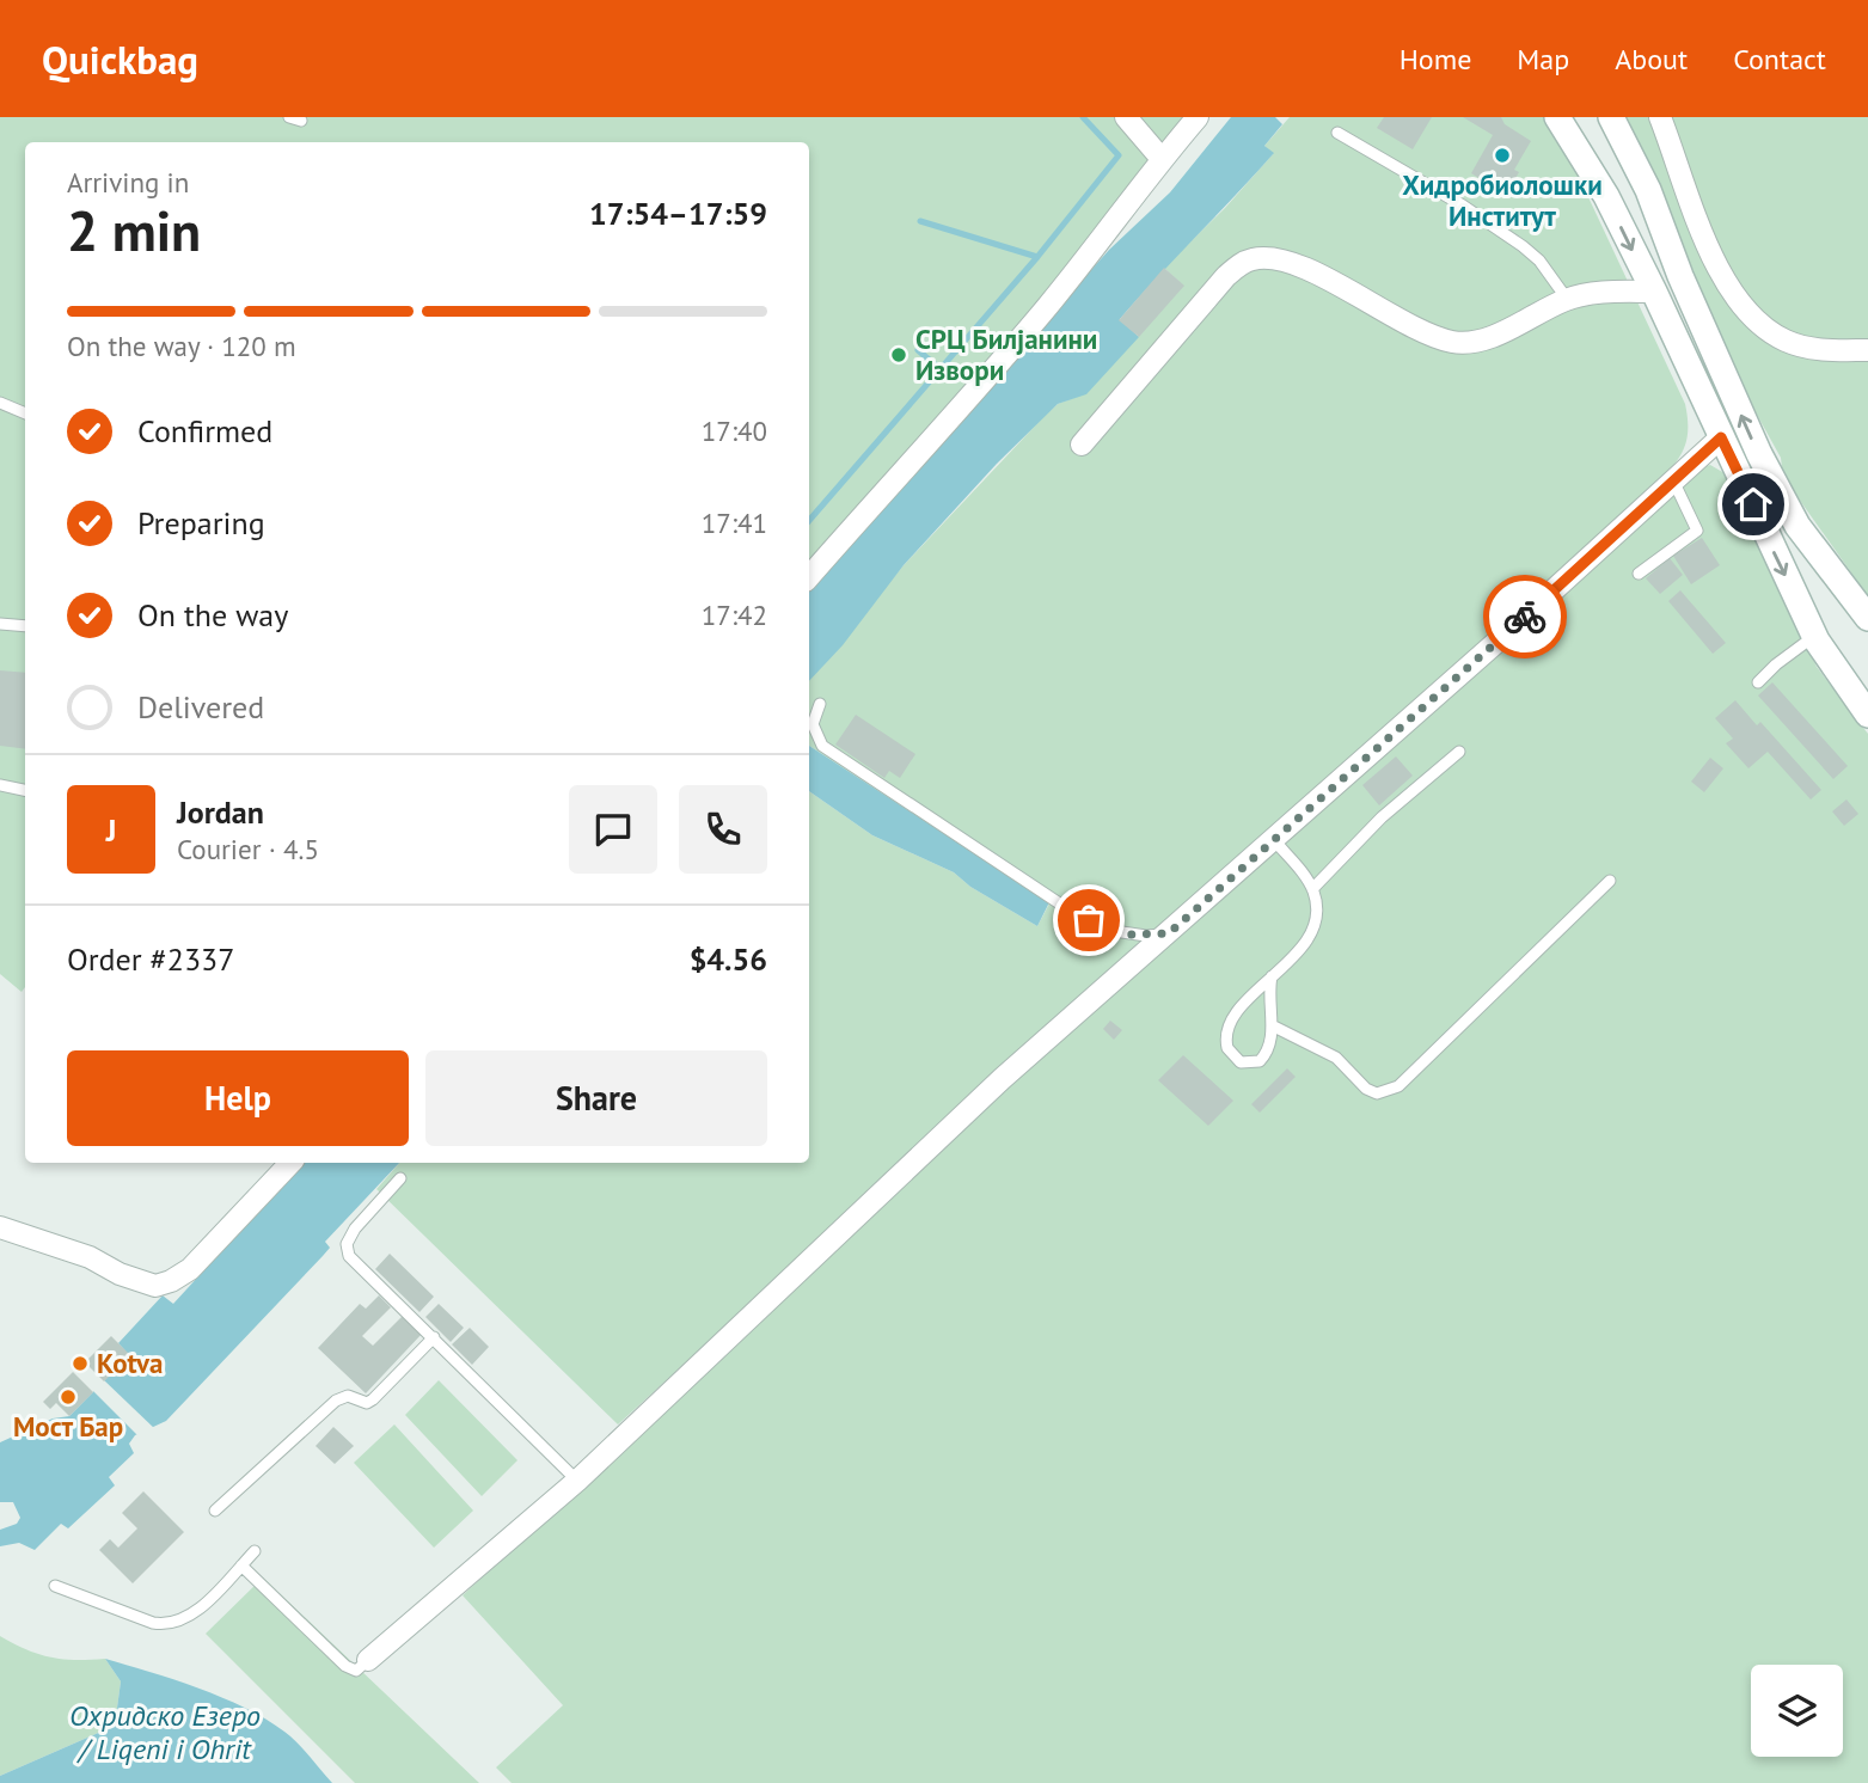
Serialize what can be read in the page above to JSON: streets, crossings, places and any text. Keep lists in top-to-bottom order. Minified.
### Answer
{"water":["Охридско Езеро / Liqeni i Ohrit"],"places":["Хидробиолошки Институт","СРЦ Билјанини Извори","Kotva","Мост Бар"],"page":{"header":"Quickbag","nav":["Home","Map","About","Contact"],"heading":["2 min","Arriving in","17:54–17:59"],"panel":["Jordan","Courier · 4.5","Order #2337","$4.56"],"bar":"On the way · 120 m","list":[["Confirmed","17:40"],["Preparing","17:41"],["On the way","17:42"],"Delivered"],"round":"J","buttons":["Help","Share"]}}
